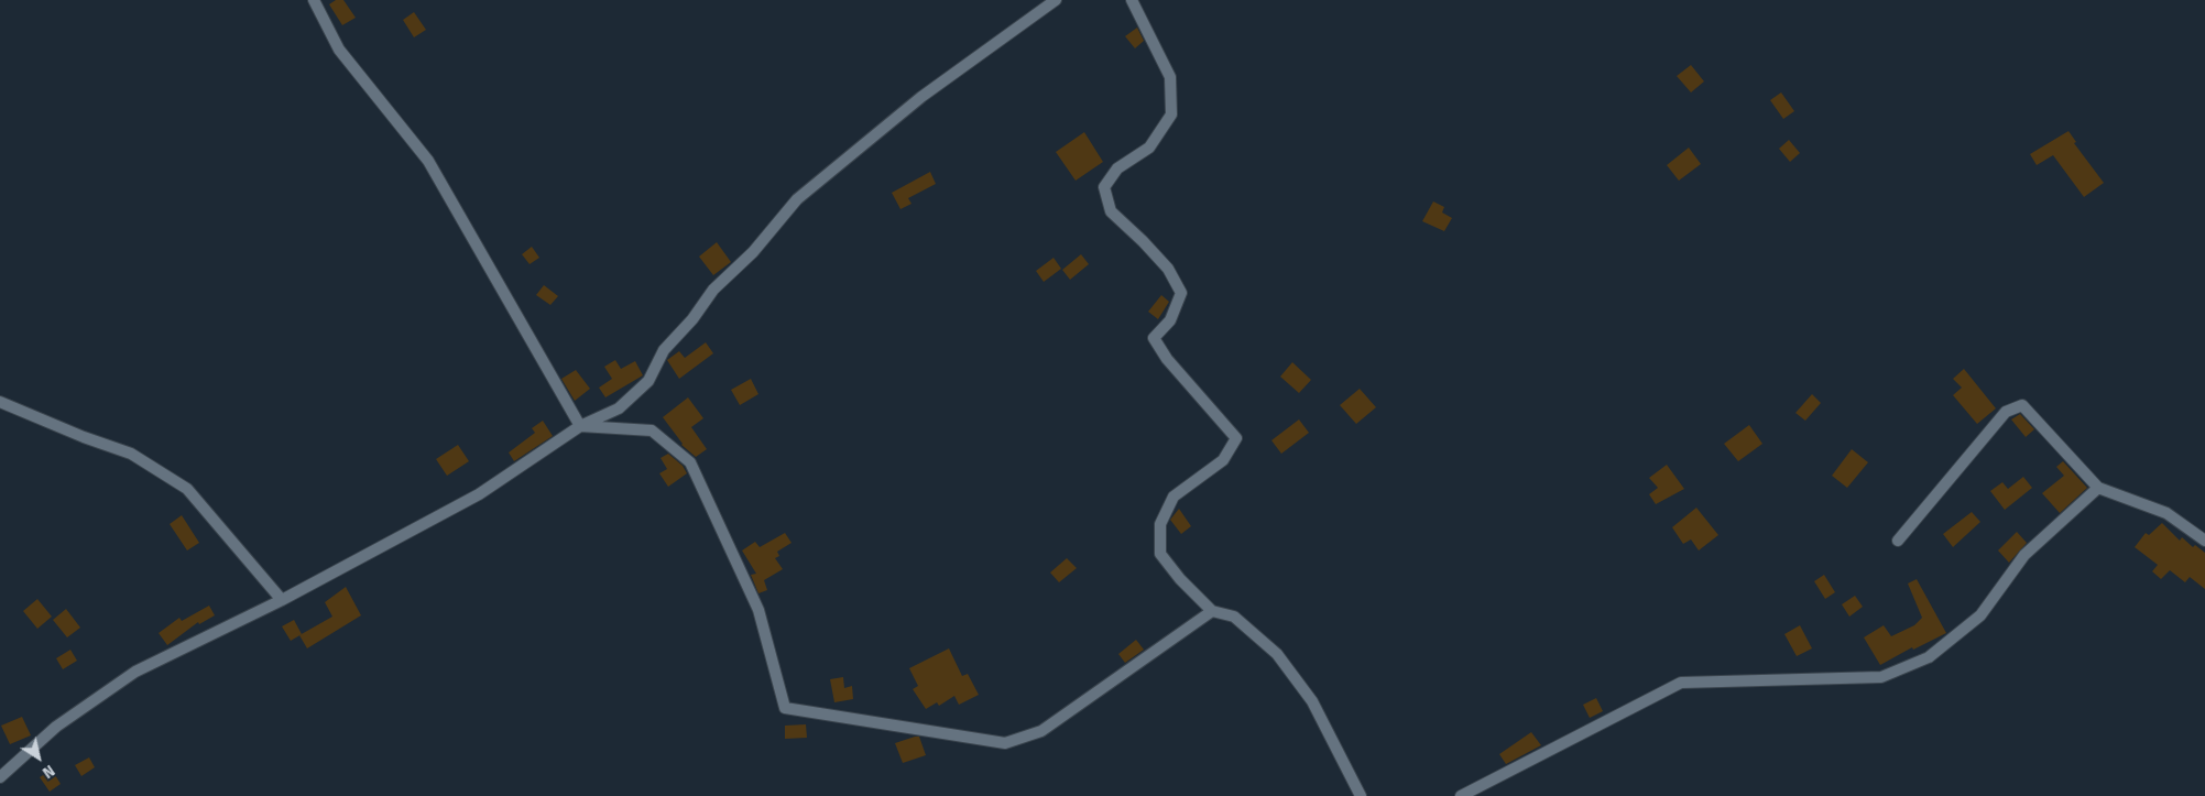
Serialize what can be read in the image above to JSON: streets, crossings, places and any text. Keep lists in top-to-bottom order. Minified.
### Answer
{"north":"bottom right"}
